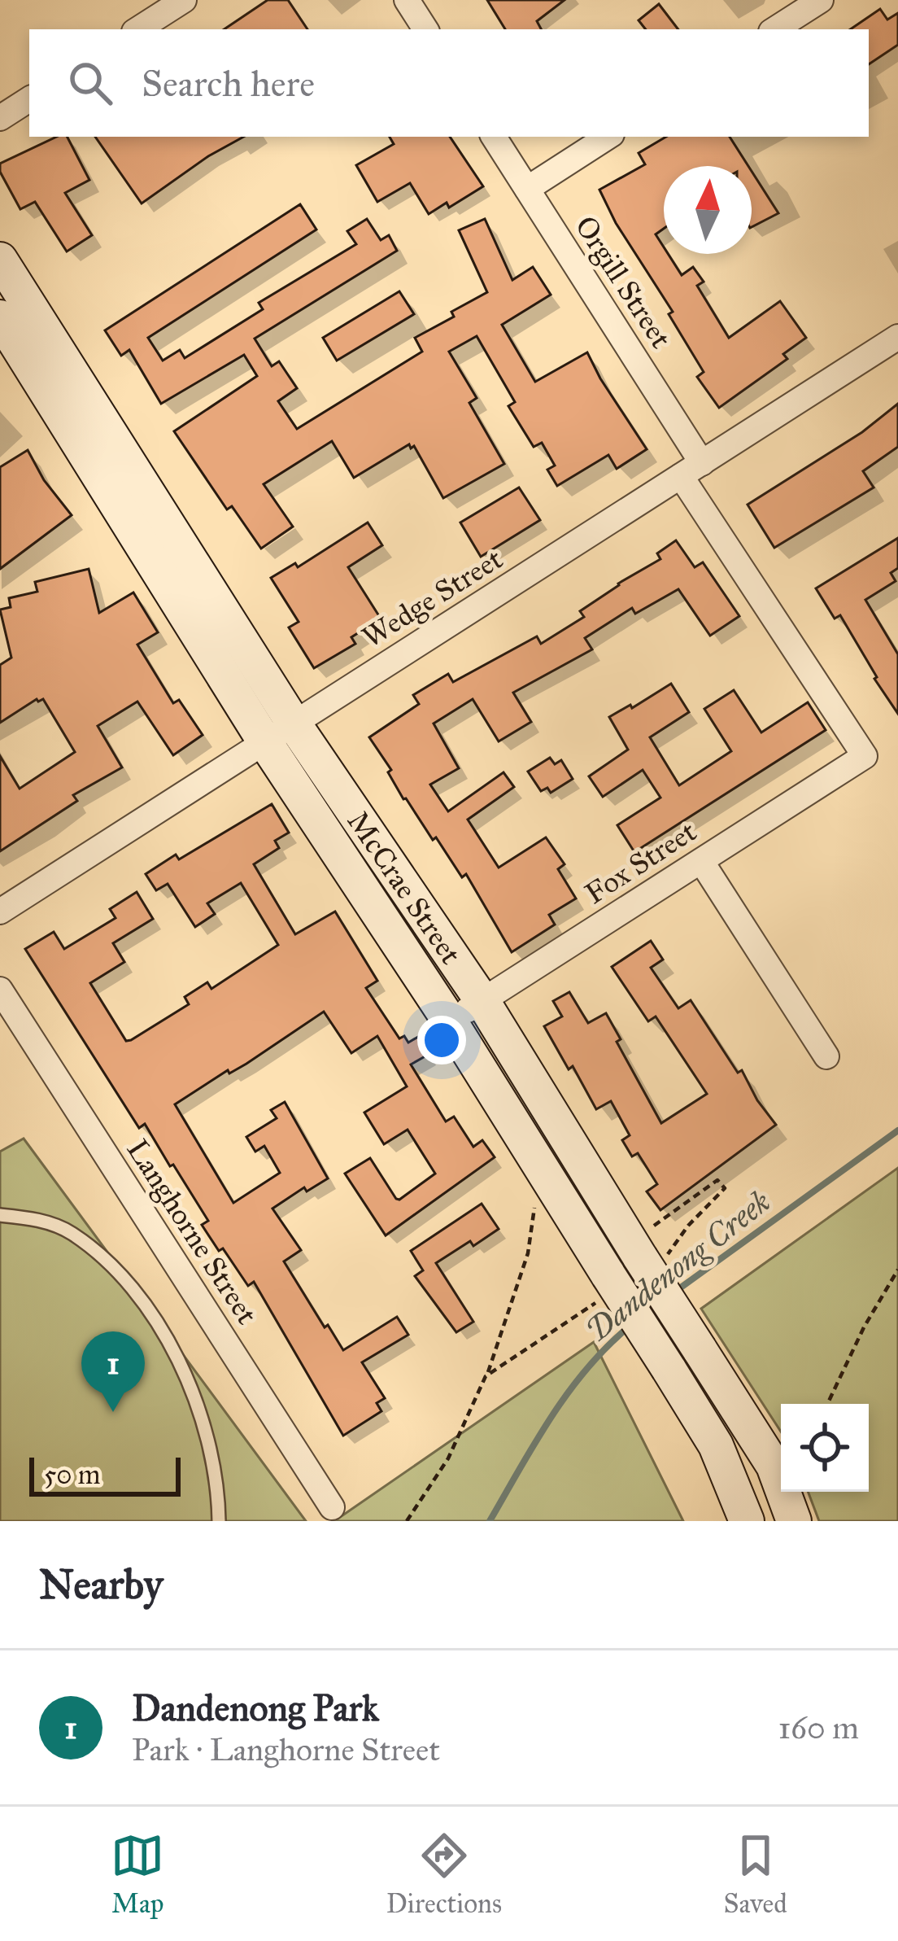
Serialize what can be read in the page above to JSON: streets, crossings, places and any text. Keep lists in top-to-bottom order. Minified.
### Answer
{"streets":{"main road":["McCrae Street"],"street":["Orgill Street","Wedge Street","Fox Street","Langhorne Street"]},"crossings":[["Orgill Street","Wedge Street"],["Orgill Street","Fox Street"],["Wedge Street","McCrae Street"],["Fox Street","McCrae Street"]],"water":["Dandenong Creek"],"scale_bar":"50 m","north":"top","page":{"search":"Search here","pins":"1","scale":"50 m","heading":"Nearby","list":[{"mark":"1","name":"Dandenong Park","note":"Park · Langhorne Street","value":"160 m"}],"nav":["Map","Directions","Saved"]}}
